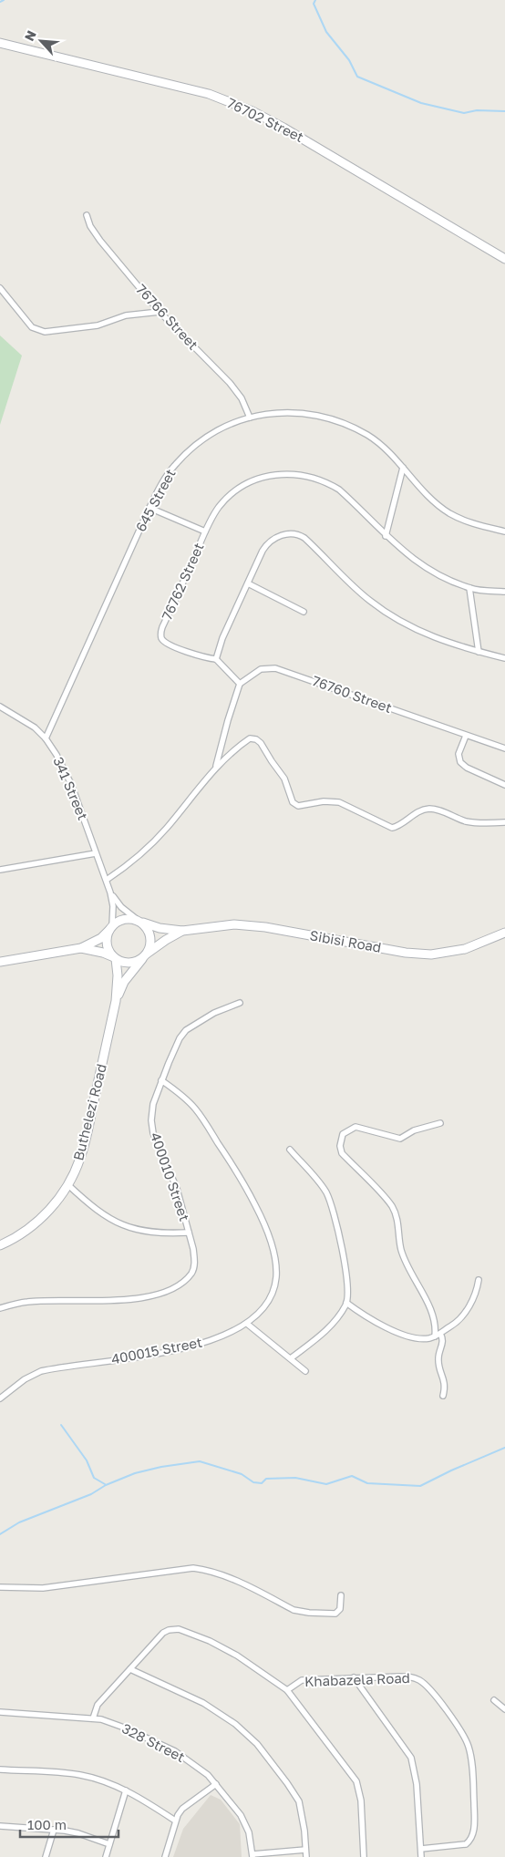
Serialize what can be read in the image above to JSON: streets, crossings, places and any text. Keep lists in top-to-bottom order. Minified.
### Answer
{"streets":{"street":["76702 Street","76766 Street","645 Street","76762 Street","76760 Street","341 Street","Sibisi Road","Buthelezi Road","400010 Street","400015 Street","Khabazela Road","328 Street"]},"crossings":[["76766 Street","645 Street"],["645 Street","341 Street"],["341 Street","Sibisi Road"],["341 Street","Buthelezi Road"],["Sibisi Road","Buthelezi Road"],["400010 Street","400015 Street"]],"scale_bar":"100 m","north":"top left"}
